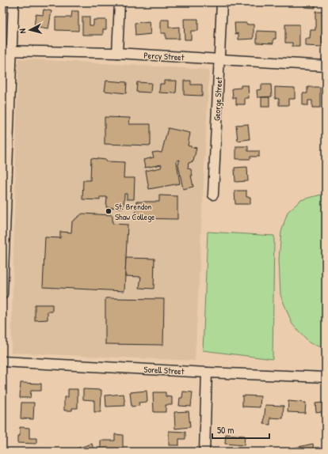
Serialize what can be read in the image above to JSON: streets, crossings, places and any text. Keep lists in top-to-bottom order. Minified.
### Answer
{"streets":{"street":["Percy Street","George Street","Sorell Street"]},"crossings":[["Percy Street","George Street"]],"places":["St. Brendon Shaw College"],"scale_bar":"50 m","north":"left"}
